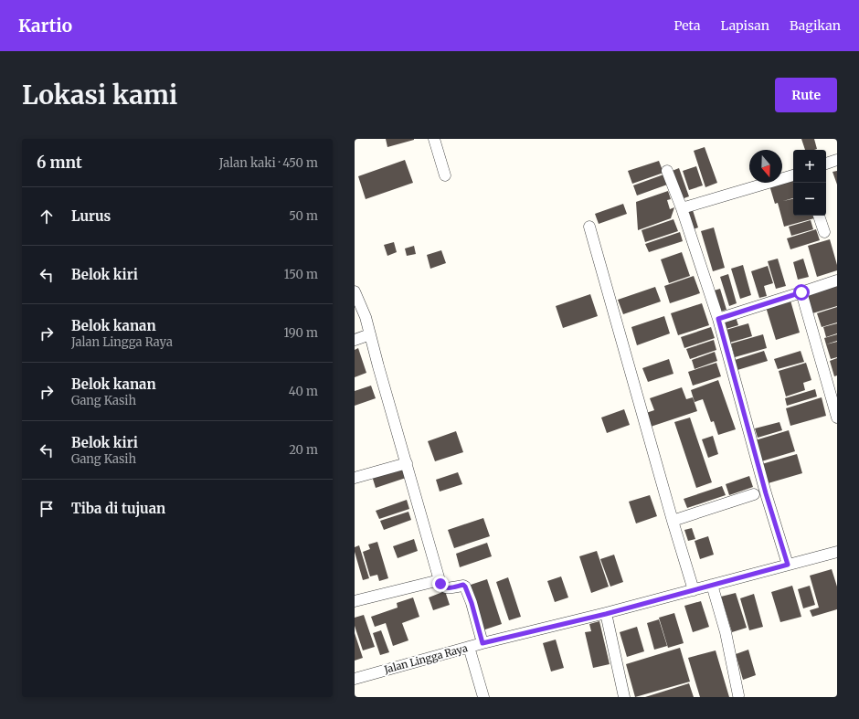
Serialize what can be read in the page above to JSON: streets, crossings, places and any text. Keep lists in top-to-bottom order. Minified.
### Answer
{"streets":{"street":["Jalan Lingga Raya"]},"north":"bottom","page":{"header":"Kartio","nav":["Peta","Lapisan","Bagikan"],"buttons":"Rute","title":"Lokasi kami","heading":["6 mnt","Jalan kaki · 450 m"],"map_buttons":["+","−"],"list":[["Lurus","50 m"],["Belok kiri","150 m"],["Belok kanan","Jalan Lingga Raya","190 m"],["Belok kanan","Gang Kasih","40 m"],["Belok kiri","Gang Kasih","20 m"],"Tiba di tujuan"]}}
